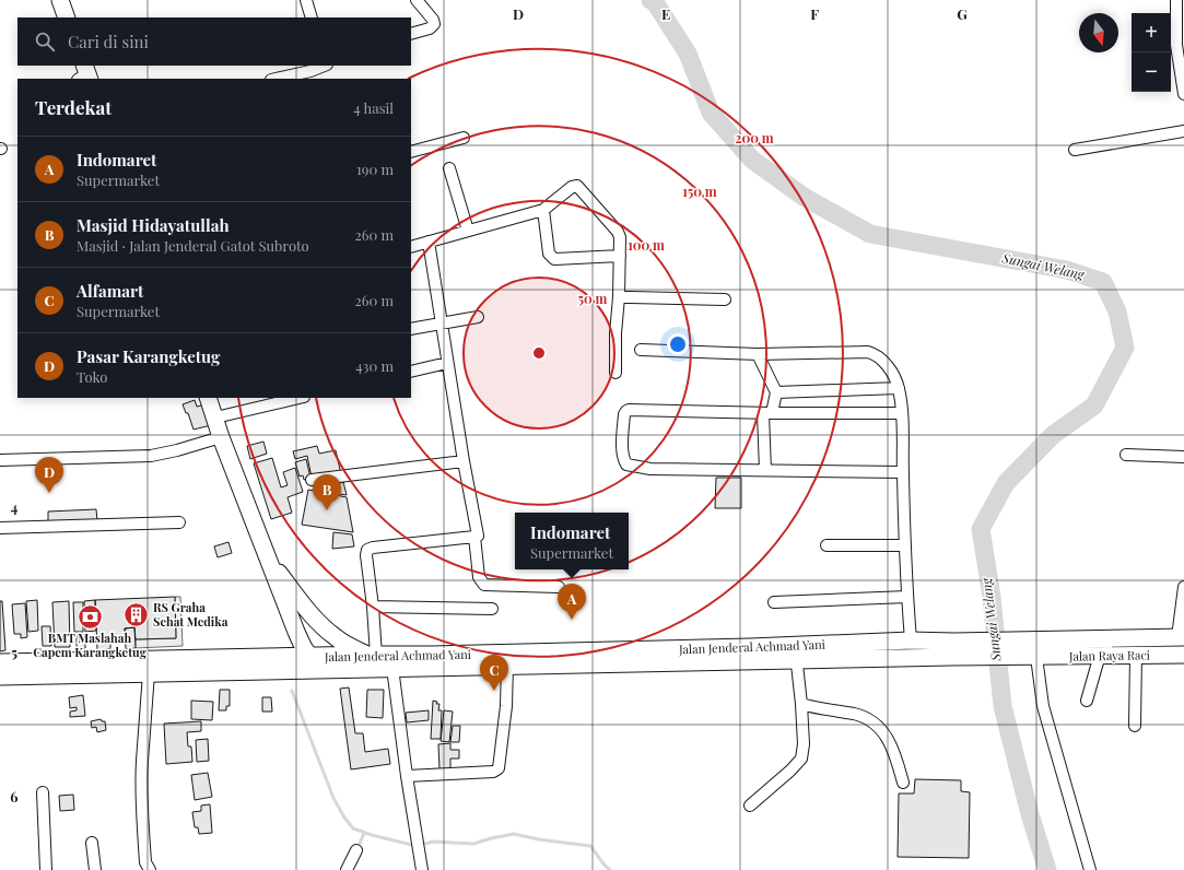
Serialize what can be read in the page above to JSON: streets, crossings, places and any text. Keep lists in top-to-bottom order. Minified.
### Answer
{"streets":{"highway":["Jalan Jenderal Achmad Yani","Jalan Raya Raci"]},"crossings":[["Jalan Jenderal Achmad Yani","Jalan Raya Raci"]],"water":["Sungai Welang"],"places":{"building":["RS Graha Sehat Medika"],"bank":["BMT Maslahah Capem Karangketug"]},"north":"bottom","page":{"map_buttons":["+","−"],"search":"Cari di sini","heading":["Terdekat","4 hasil"],"list":[{"mark":"A","name":"Indomaret","note":"Supermarket","value":"190 m"},{"mark":"B","name":"Masjid Hidayatullah","note":"Masjid · Jalan Jenderal Gatot Subroto","value":"260 m"},{"mark":"C","name":"Alfamart","note":"Supermarket","value":"260 m"},{"mark":"D","name":"Pasar Karangketug","note":"Toko","value":"430 m"}],"pins":["D","B","A","C"],"popup":["Indomaret","Supermarket"]},"grid":{"columns":["D","E","F","G"],"rows":["4","5","6"]},"rings":["200 m","150 m","100 m","50 m"]}
